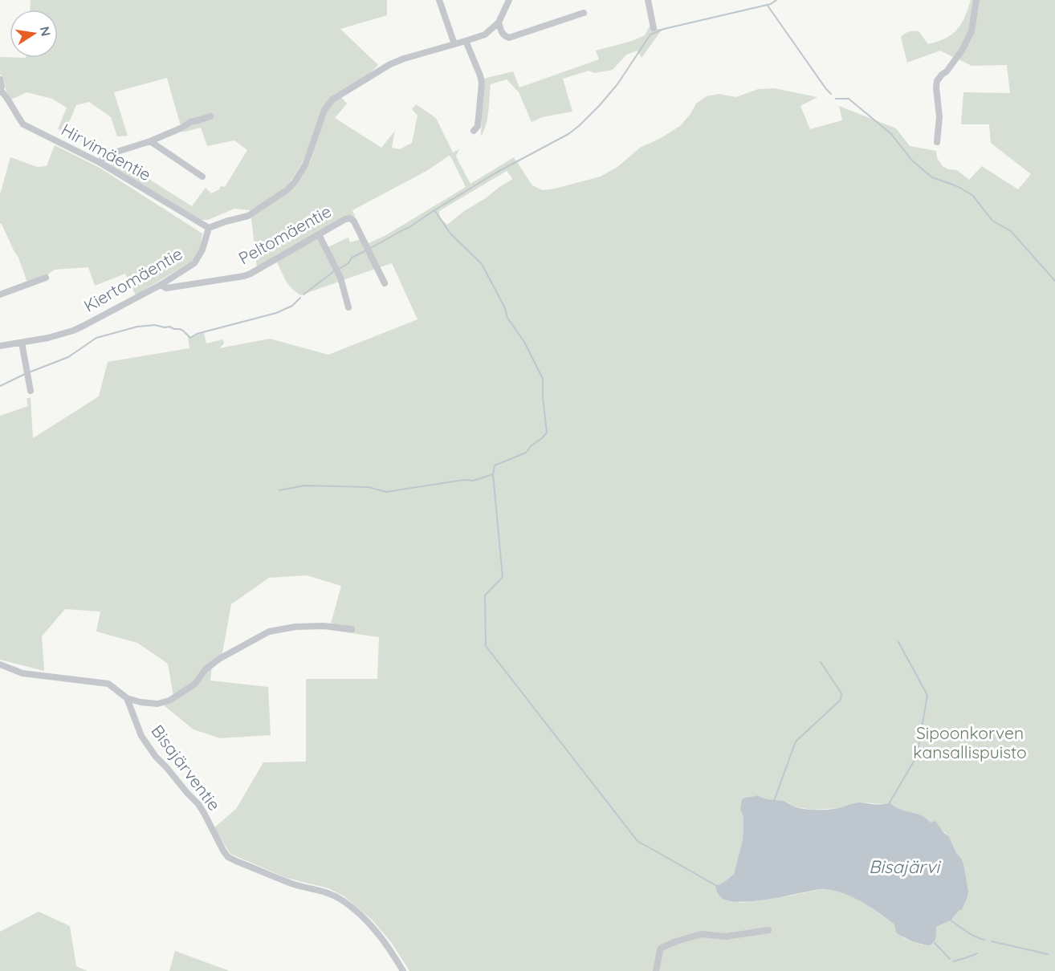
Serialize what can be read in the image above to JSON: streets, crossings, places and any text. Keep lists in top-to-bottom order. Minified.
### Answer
{"streets":{"street":["Hirvimäentie","Peltomäentie","Kiertomäentie","Bisajärventie"]},"crossings":[["Hirvimäentie","Kiertomäentie"],["Peltomäentie","Kiertomäentie"]],"water":["Bisajärvi"],"parks":["Sipoonkorven kansallispuisto"],"north":"right"}
